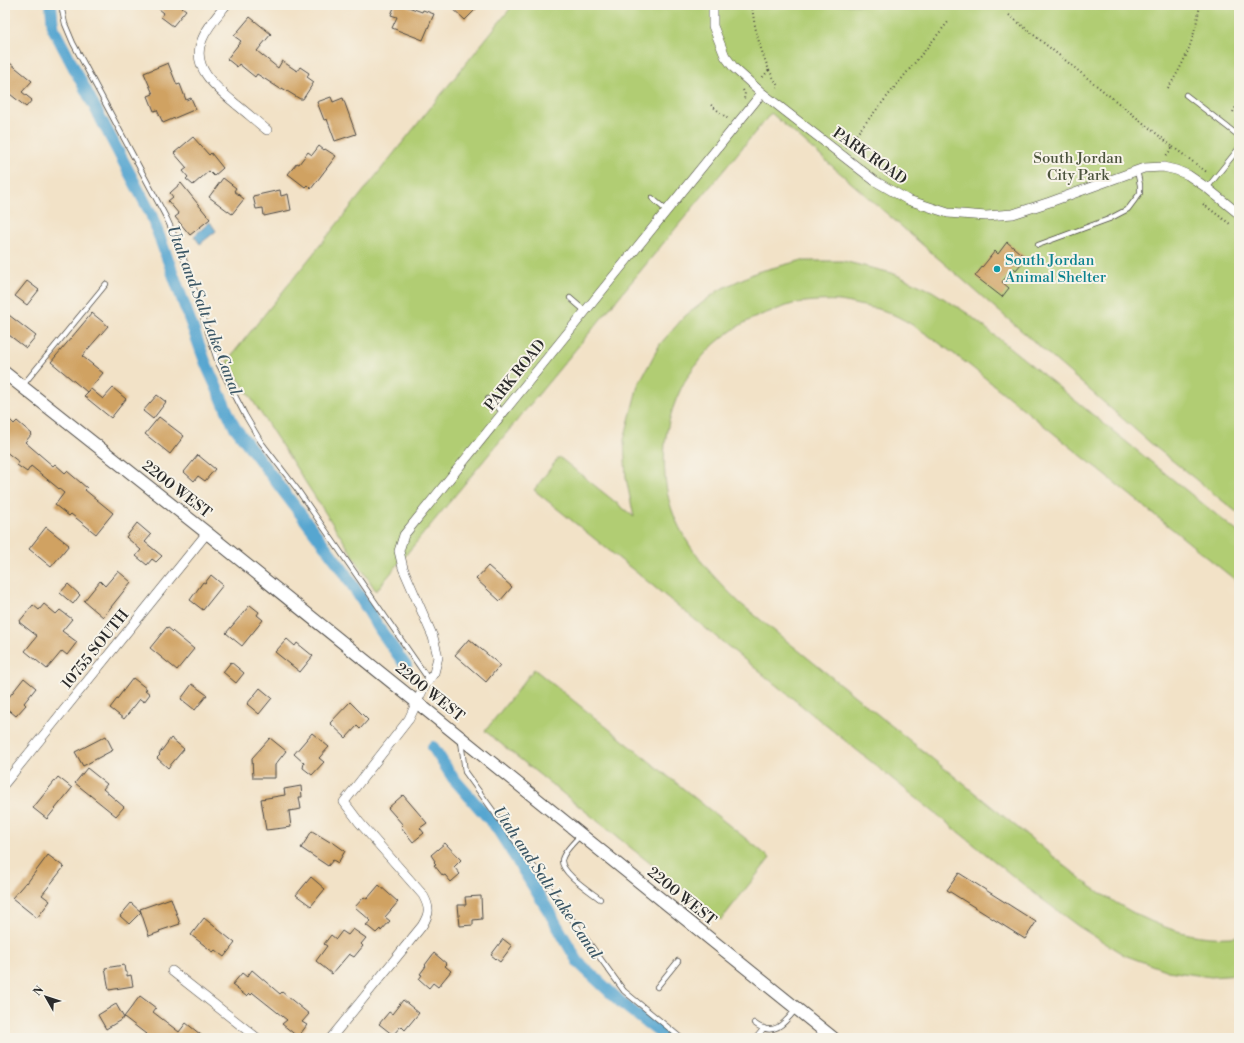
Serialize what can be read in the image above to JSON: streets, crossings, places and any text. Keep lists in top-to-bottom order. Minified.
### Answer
{"streets":{"street":["PARK ROAD","2200 WEST","10755 SOUTH"]},"crossings":[["PARK ROAD","2200 WEST"],["2200 WEST","10755 SOUTH"]],"water":["Utah and Salt Lake Canal"],"parks":["South Jordan City Park"],"places":["South Jordan Animal Shelter"],"north":"top left"}
